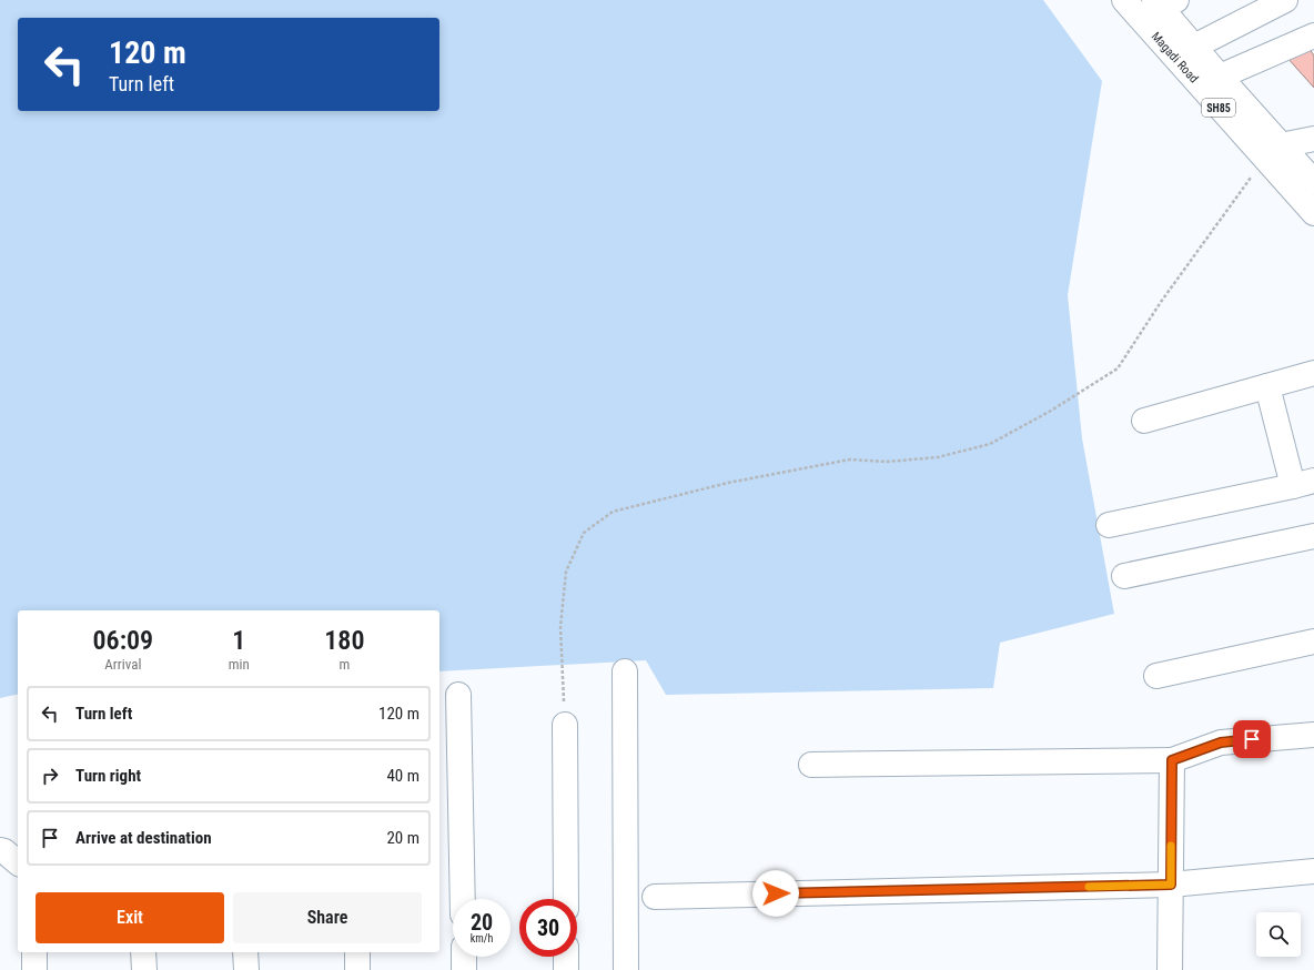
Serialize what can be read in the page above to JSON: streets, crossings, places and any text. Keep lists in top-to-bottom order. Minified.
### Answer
{"streets":{"street":["Magadi Road","SH85"]},"page":{"turn":["120 m","Turn left"],"eta":["06:09","Arrival","1","min","180","m"],"list":[{"name":"Turn left","value":"120 m"},{"name":"Turn right","value":"40 m"},{"name":"Arrive at destination","value":"20 m"}],"buttons":["Exit","Share"],"speed":"20 km/h","limit":"30"}}
